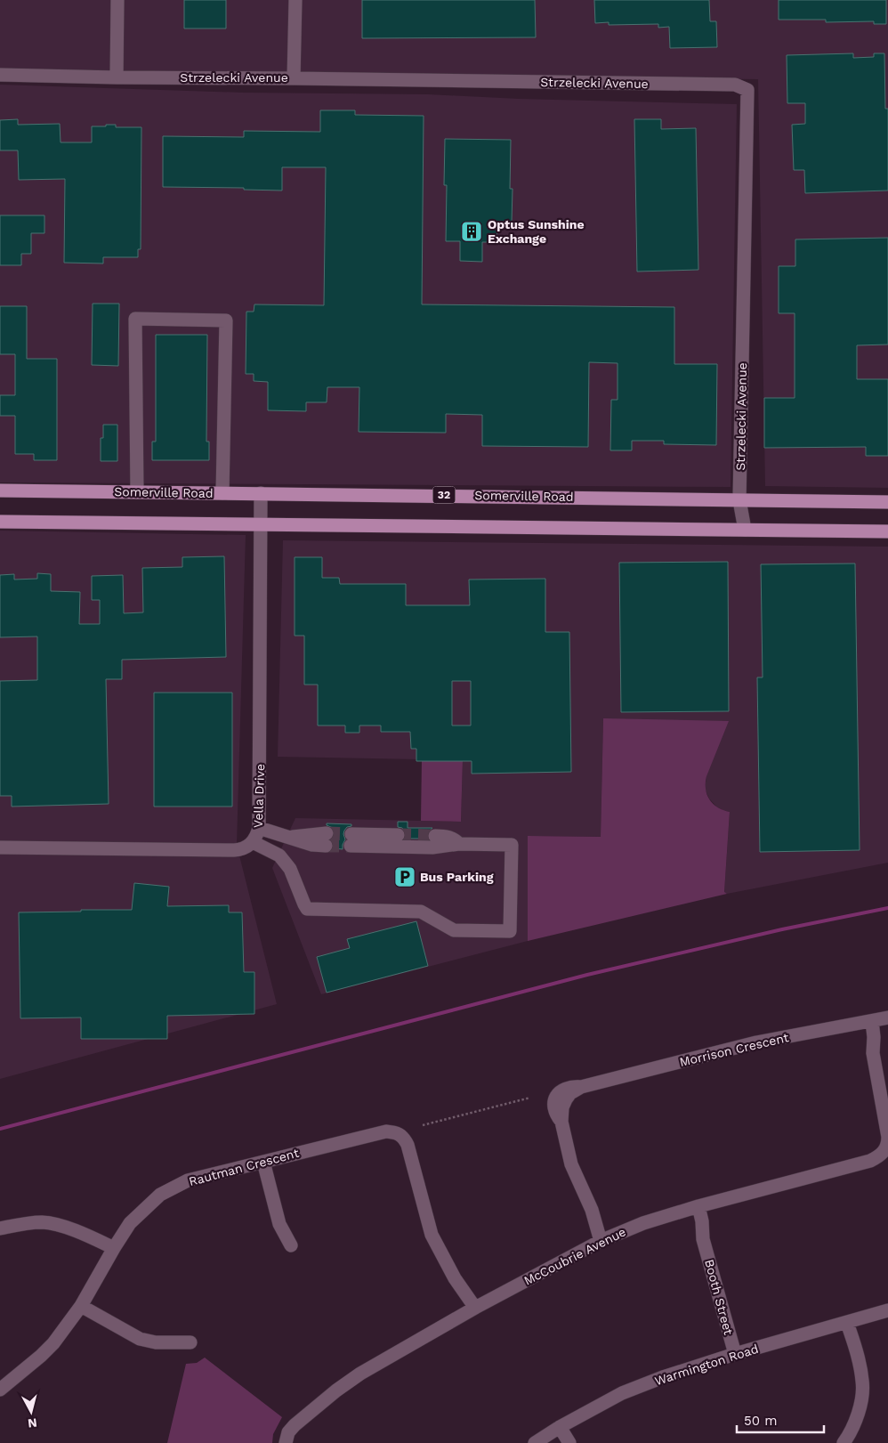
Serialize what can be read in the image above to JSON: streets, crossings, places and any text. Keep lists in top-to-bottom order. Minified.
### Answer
{"streets":{"main road":["Somerville Road","32"],"street":["Strzelecki Avenue","Vella Drive","Morrison Crescent","Rautman Crescent","McCoubrie Avenue","Booth Street","Warmington Road"]},"crossings":[["Strzelecki Avenue","Somerville Road"],["Somerville Road","Vella Drive"],["Morrison Crescent","McCoubrie Avenue"],["Rautman Crescent","McCoubrie Avenue"],["McCoubrie Avenue","Booth Street"],["Booth Street","Warmington Road"]],"places":{"building":["Optus Sunshine Exchange"],"parking":["Bus Parking"]},"scale_bar":"50 m","north":"bottom"}
